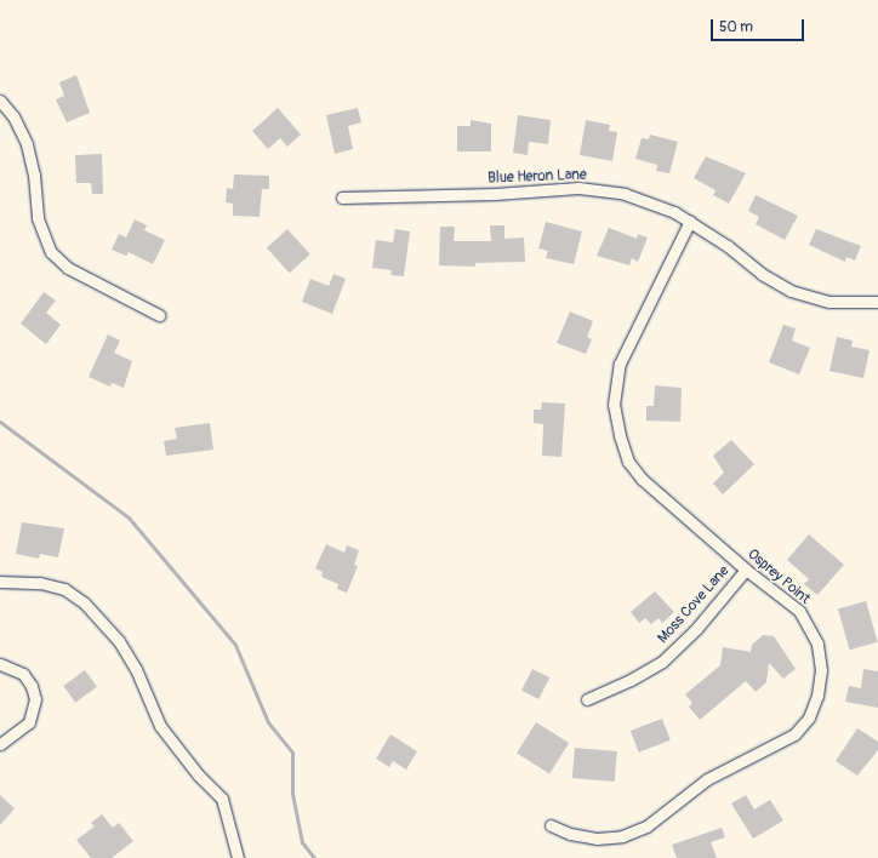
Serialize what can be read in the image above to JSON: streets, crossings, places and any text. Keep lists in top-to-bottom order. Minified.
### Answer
{"streets":{"street":["Blue Heron Lane","Osprey Point","Moss Cove Lane"]},"crossings":[["Blue Heron Lane","Osprey Point"],["Osprey Point","Moss Cove Lane"]],"scale_bar":"50 m"}
